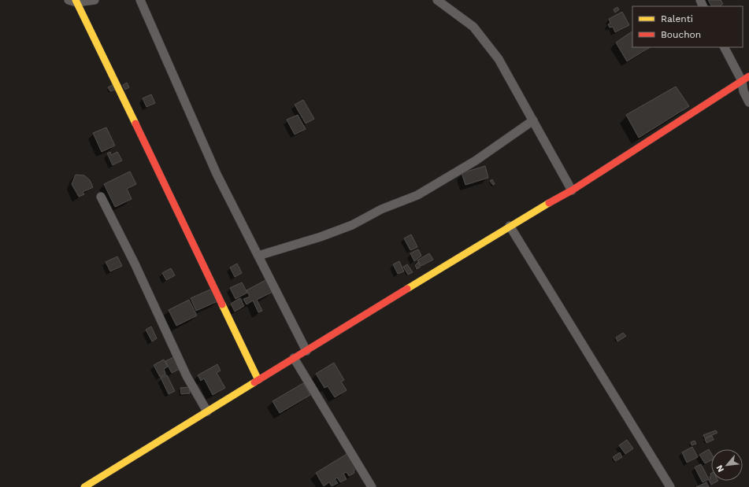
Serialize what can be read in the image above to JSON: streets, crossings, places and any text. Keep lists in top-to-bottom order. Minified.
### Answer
{"legend":["Ralenti","Bouchon"],"north":"bottom left"}
